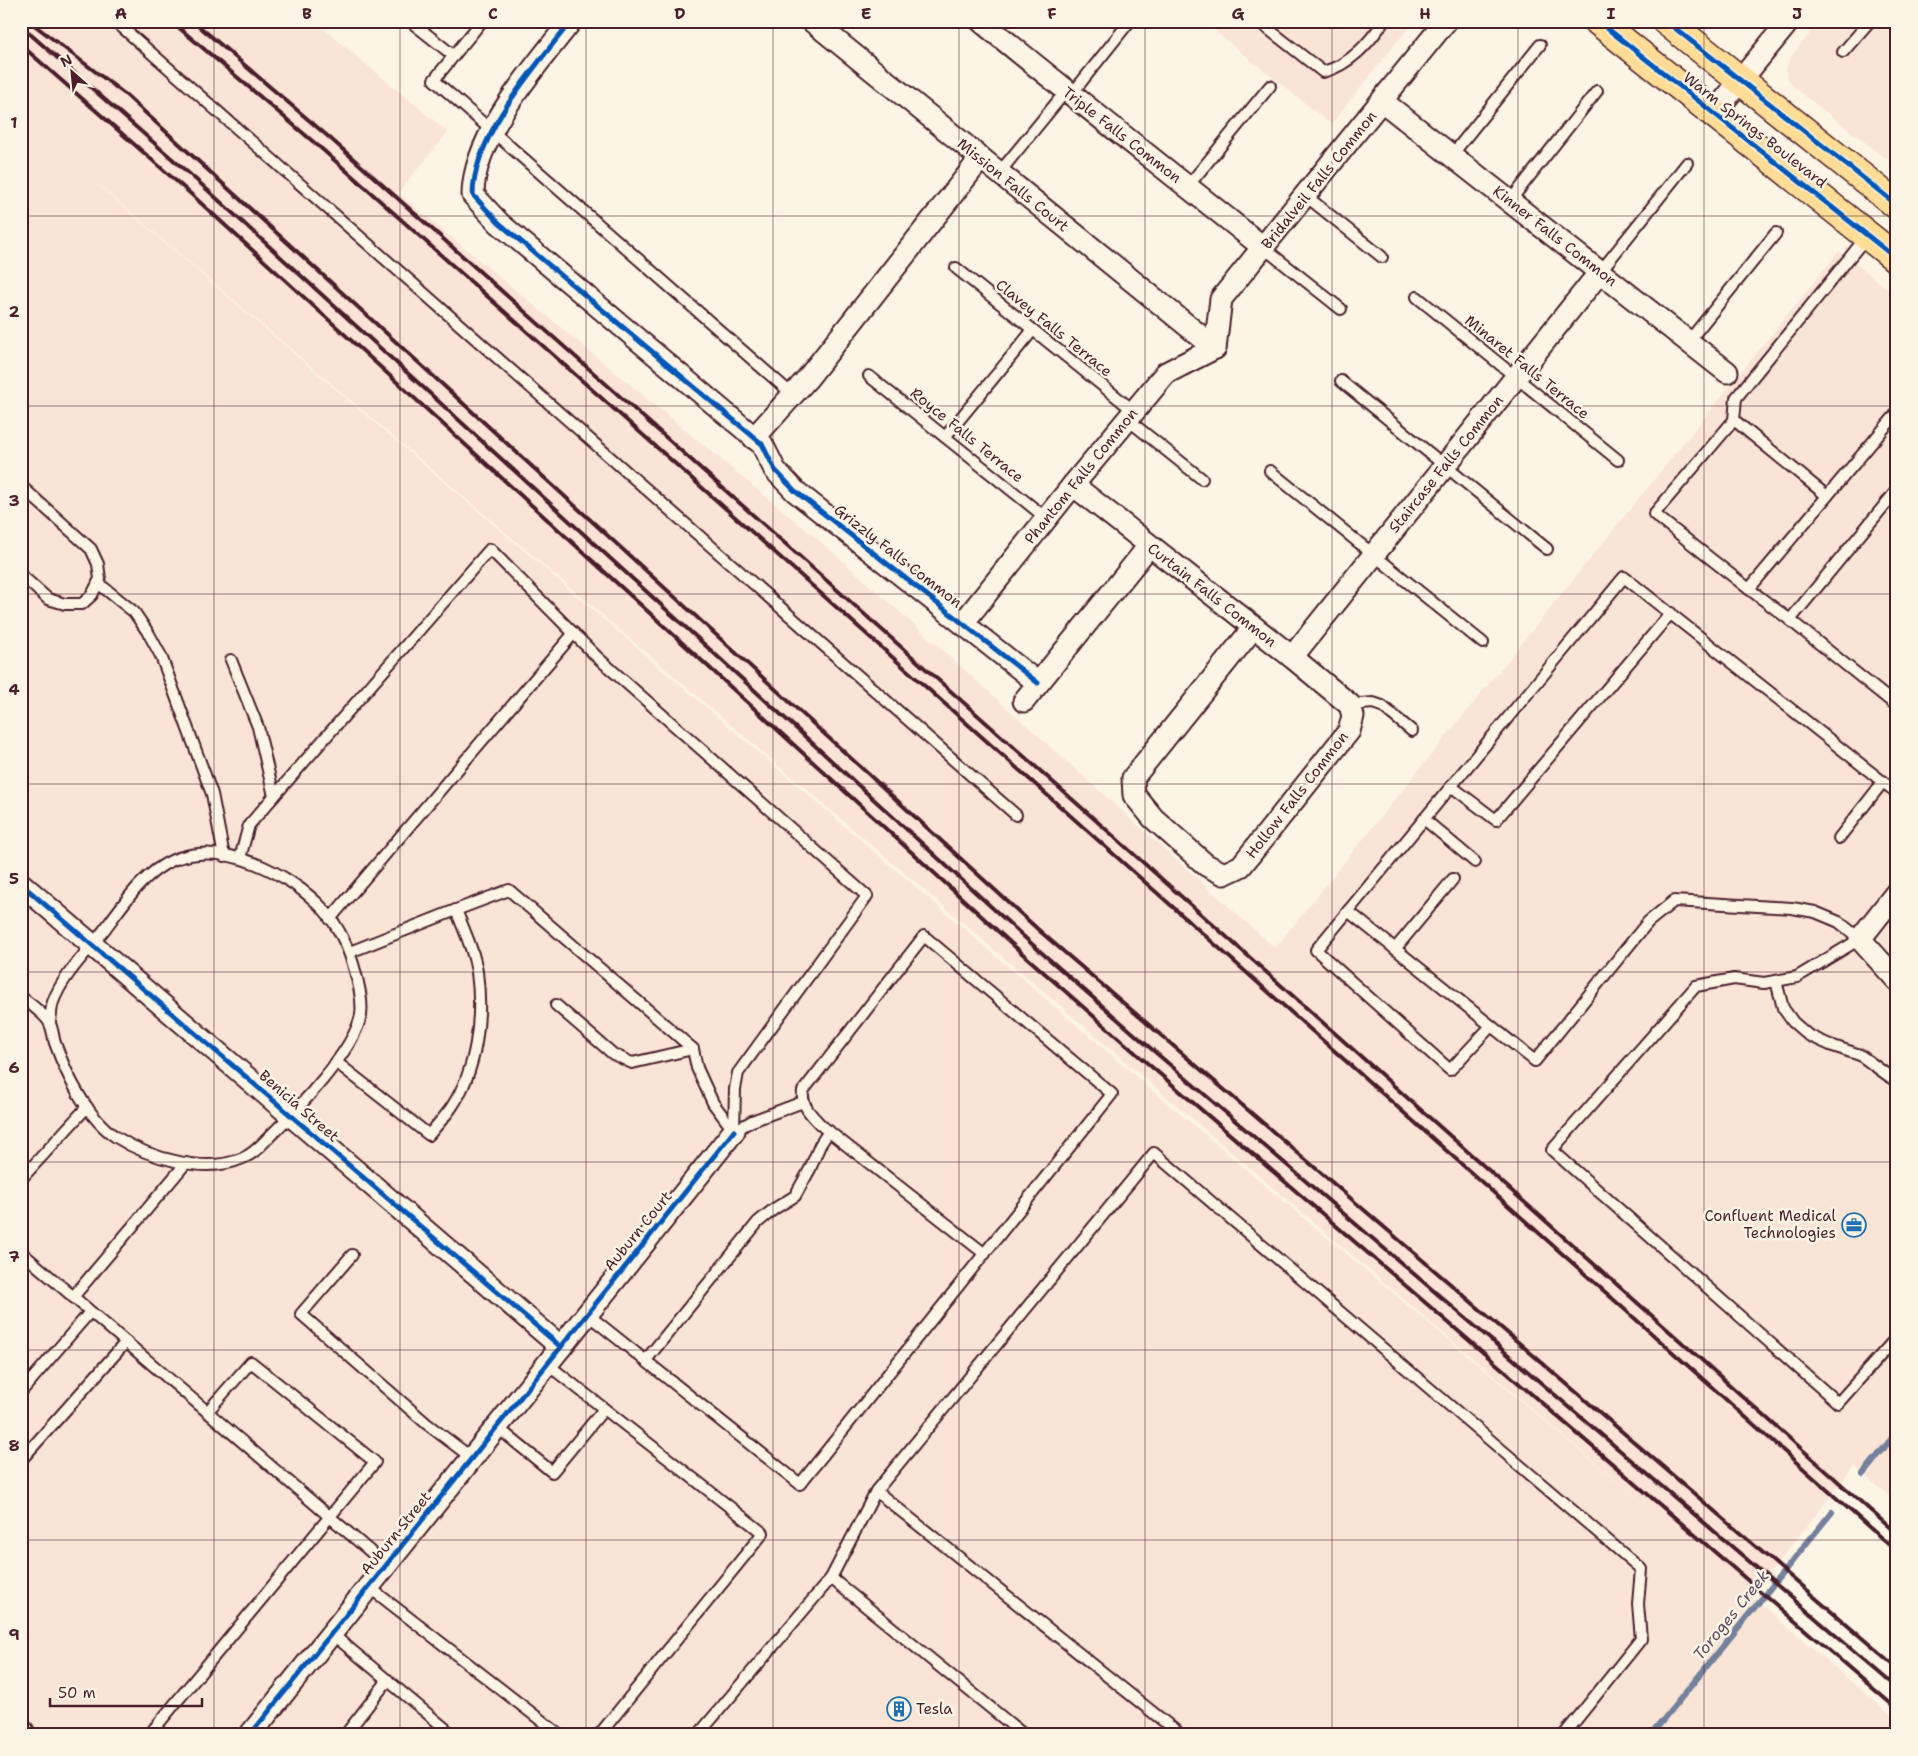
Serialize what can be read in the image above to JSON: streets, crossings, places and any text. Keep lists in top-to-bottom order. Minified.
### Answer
{"streets":{"main road":["Warm Springs Boulevard"],"street":["Triple Falls Common","Bridalveil Falls Common","Mission Falls Court","Kinner Falls Common","Staircase Falls Common","Phantom Falls Common","Grizzly Falls Common","Curtain Falls Common","Hollow Falls Common","Benicia Street","Auburn Court","Auburn Street"],"lane":["Clavey Falls Terrace","Minaret Falls Terrace","Royce Falls Terrace"]},"crossings":[["Triple Falls Common","Bridalveil Falls Common"],["Bridalveil Falls Common","Mission Falls Court"],["Bridalveil Falls Common","Kinner Falls Common"],["Bridalveil Falls Common","Phantom Falls Common"],["Mission Falls Court","Phantom Falls Common"],["Kinner Falls Common","Staircase Falls Common"],["Clavey Falls Terrace","Phantom Falls Common"],["Minaret Falls Terrace","Staircase Falls Common"],["Royce Falls Terrace","Phantom Falls Common"],["Staircase Falls Common","Curtain Falls Common"],["Phantom Falls Common","Grizzly Falls Common"],["Phantom Falls Common","Curtain Falls Common"],["Curtain Falls Common","Hollow Falls Common"],["Benicia Street","Auburn Court"],["Benicia Street","Auburn Street"],["Auburn Court","Auburn Street"]],"water":["Toroges Creek"],"places":{"office":["Confluent Medical Technologies"],"building":["Tesla"]},"scale_bar":"50 m","north":"top left","grid":{"columns":["A","B","C","D","E","F","G","H","I","J"],"rows":["1","2","3","4","5","6","7","8","9"]}}
